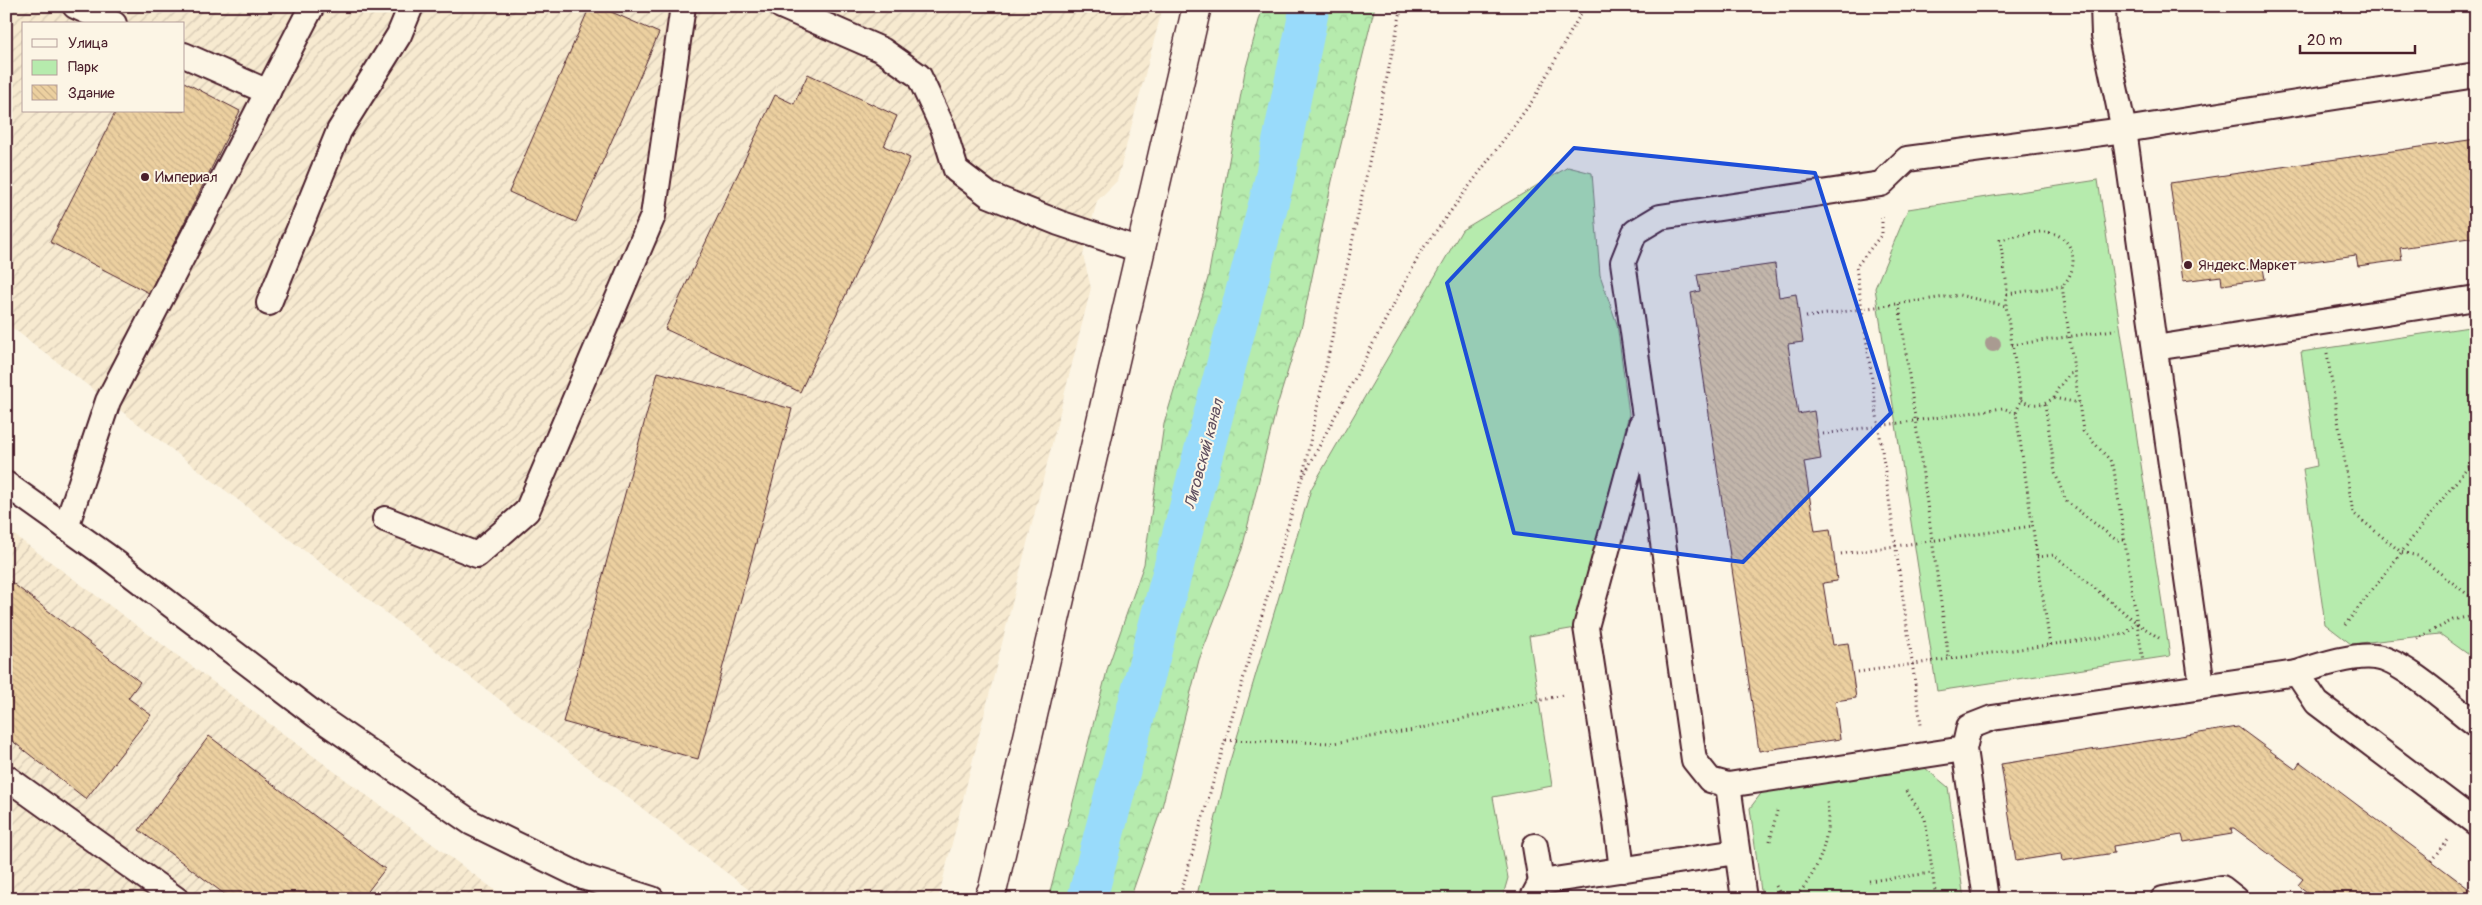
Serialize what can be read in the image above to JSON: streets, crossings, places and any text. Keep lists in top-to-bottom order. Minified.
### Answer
{"water":["Лиговский канал"],"places":["Империал","Яндекс.Маркет"],"legend":["Улица","Парк","Здание"],"scale_bar":"20 m"}
